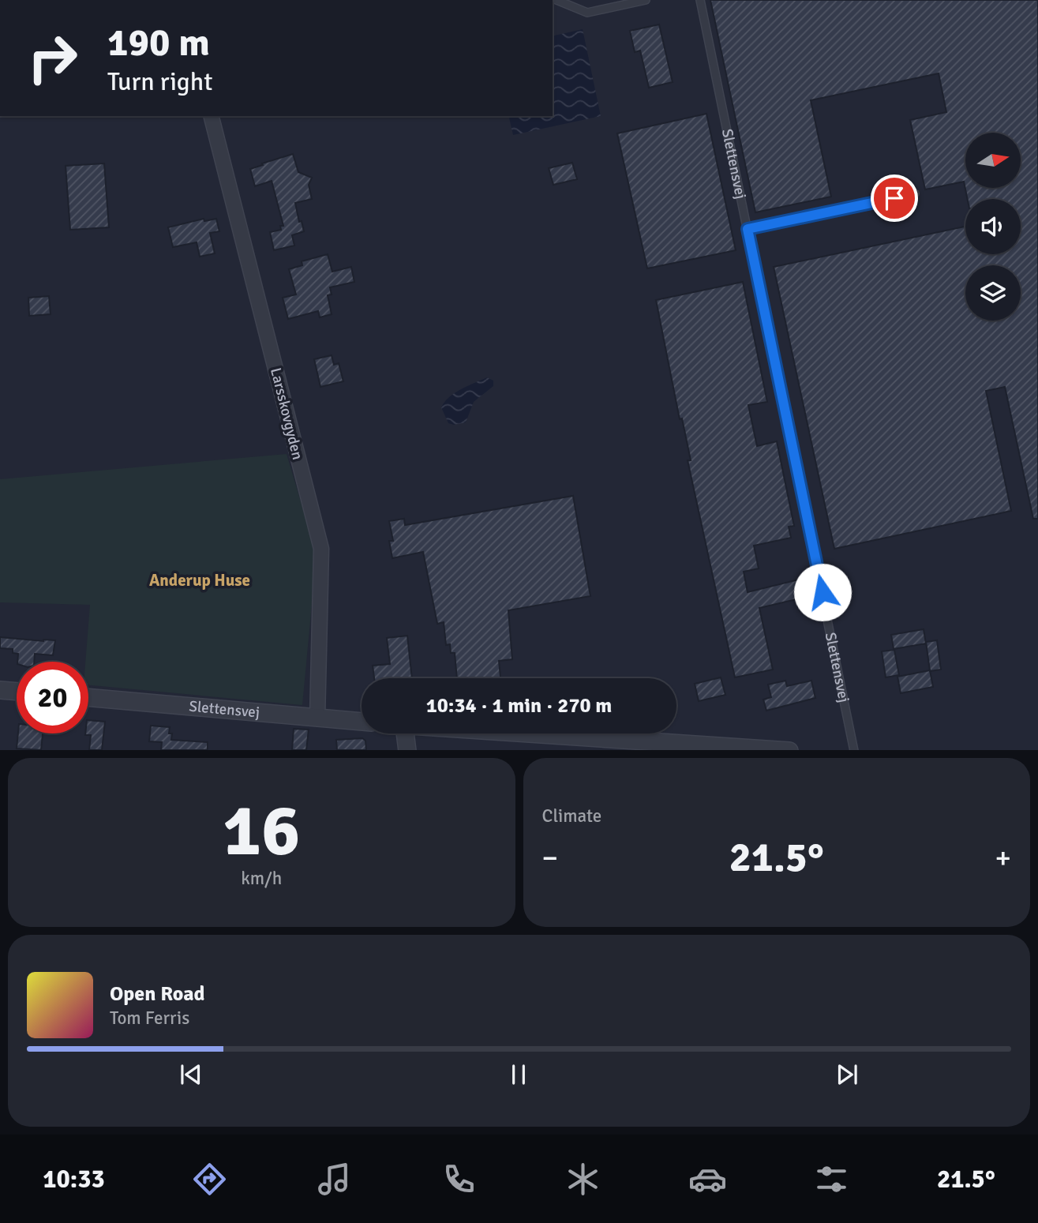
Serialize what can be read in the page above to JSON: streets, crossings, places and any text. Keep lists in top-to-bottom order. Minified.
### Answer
{"streets":{"street":["Slettensvej","Larsskovgyden"]},"crossings":[["Slettensvej","Larsskovgyden"]],"districts":["Anderup Huse"],"north":"right","page":{"turn":["190 m","Turn right"],"limit":"20","trip":"10:34 · 1 min · 270 m","tile":[["16","km/h"],"Climate"],"heat":["−","21.5°","+"],"song":["Open Road","Tom Ferris"],"tabs":["10:33","21.5°"]}}
